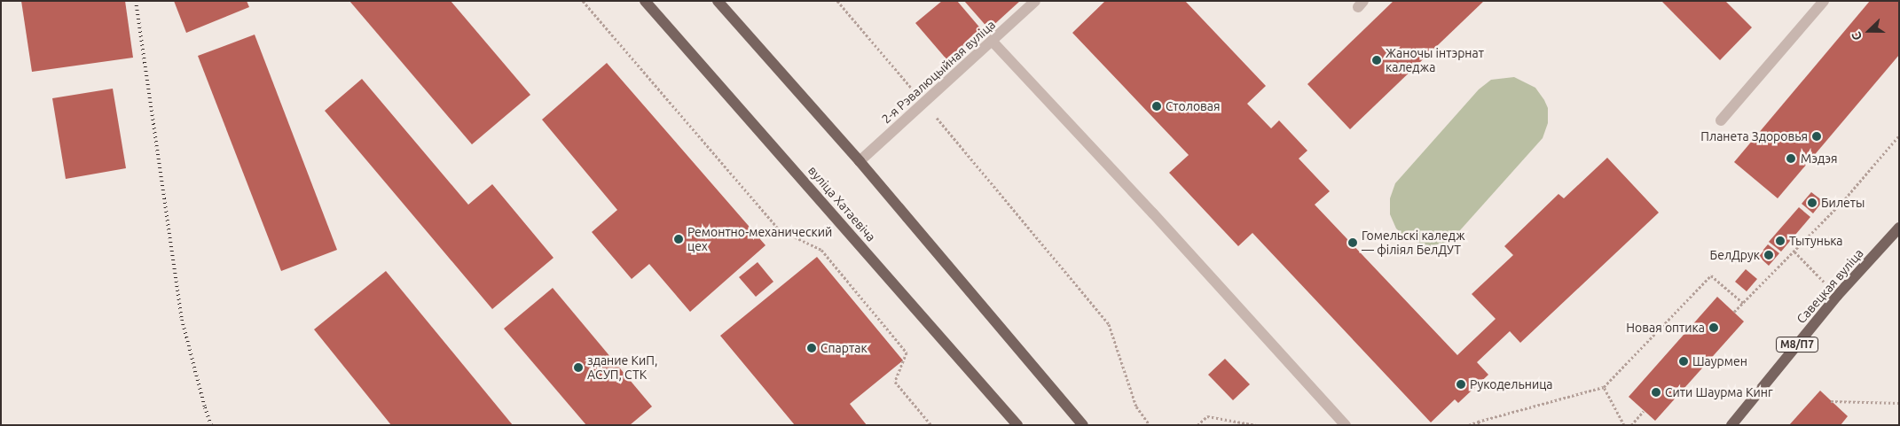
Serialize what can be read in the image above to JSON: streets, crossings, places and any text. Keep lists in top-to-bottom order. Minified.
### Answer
{"streets":{"main road":["вуліца Хатаевіча","Савецкая вуліца","М8/П7"],"street":["2-я Рэвалюцыйная вуліца"]},"places":["Жаночы інтэрнат каледжа","Столовая","Планета Здоровья","Мэдэя","Билеты","Ремонтно-механический цех","Тытунька","Гомельскі каледж — філіял БелДУТ","БелДрук","Новая оптика","Спартак","Шаурмен","здание КиП, АСУП, СТК","Рукодельница","Сити Шаурма Кинг"],"north":"left"}
